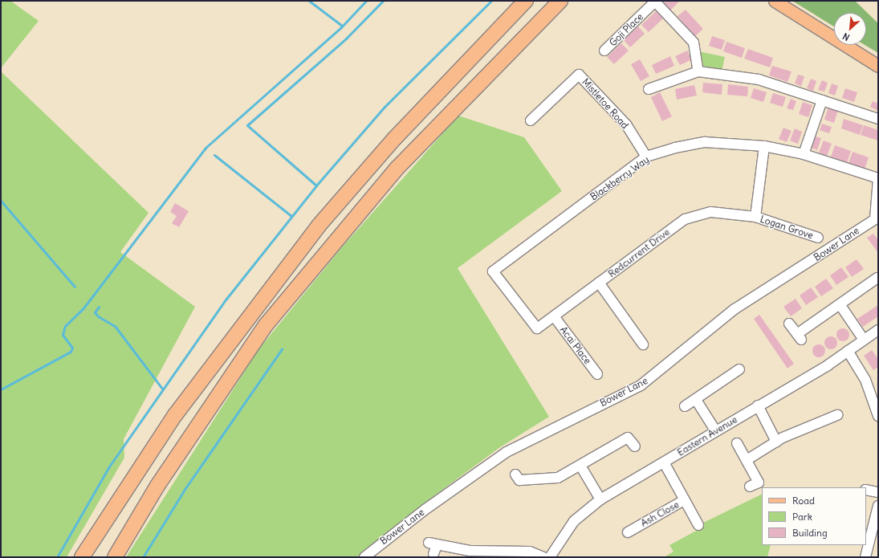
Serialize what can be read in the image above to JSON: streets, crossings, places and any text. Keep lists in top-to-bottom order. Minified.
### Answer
{"streets":{"street":["Goji Place","Mistletoe Road","Blackberry Way","Logan Grove","Bower Lane","Redcurrent Drive","Acai Place","Eastern Avenue","Ash Close"]},"crossings":[["Mistletoe Road","Blackberry Way"],["Blackberry Way","Bower Lane"],["Blackberry Way","Redcurrent Drive"],["Logan Grove","Redcurrent Drive"],["Redcurrent Drive","Acai Place"],["Eastern Avenue","Ash Close"]],"legend":["Road","Park","Building"],"north":"bottom left"}
